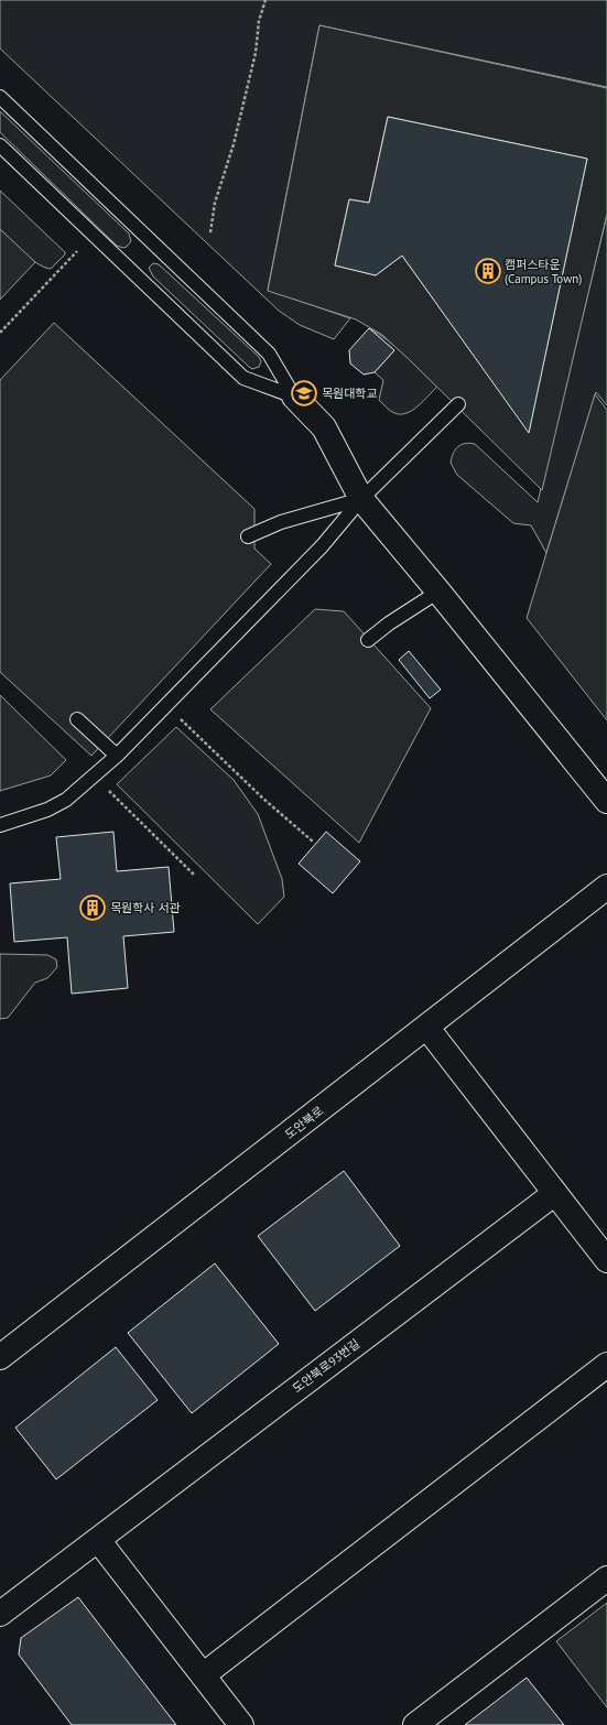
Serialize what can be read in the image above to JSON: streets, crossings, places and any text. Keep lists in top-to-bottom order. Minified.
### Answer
{"streets":{"street":["도안북로","도안북로93번길"]},"places":{"building":["캠퍼스타운 (Campus Town)","목원학사 서관"],"school or university":["목원대학교"]}}
